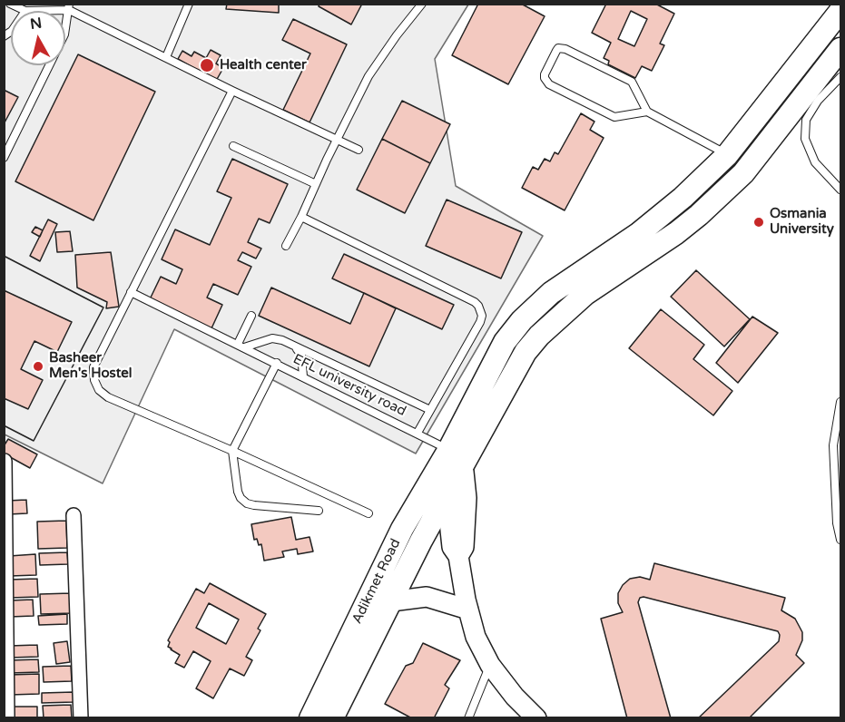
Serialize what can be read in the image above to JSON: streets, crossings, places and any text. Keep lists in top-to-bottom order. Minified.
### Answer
{"streets":{"main road":["Adikmet Road"],"lane":["EFL university road"]},"crossings":[["EFL university road","Adikmet Road"]],"places":["Health center","Osmania University","Basheer Men's Hostel"],"north":"top"}
